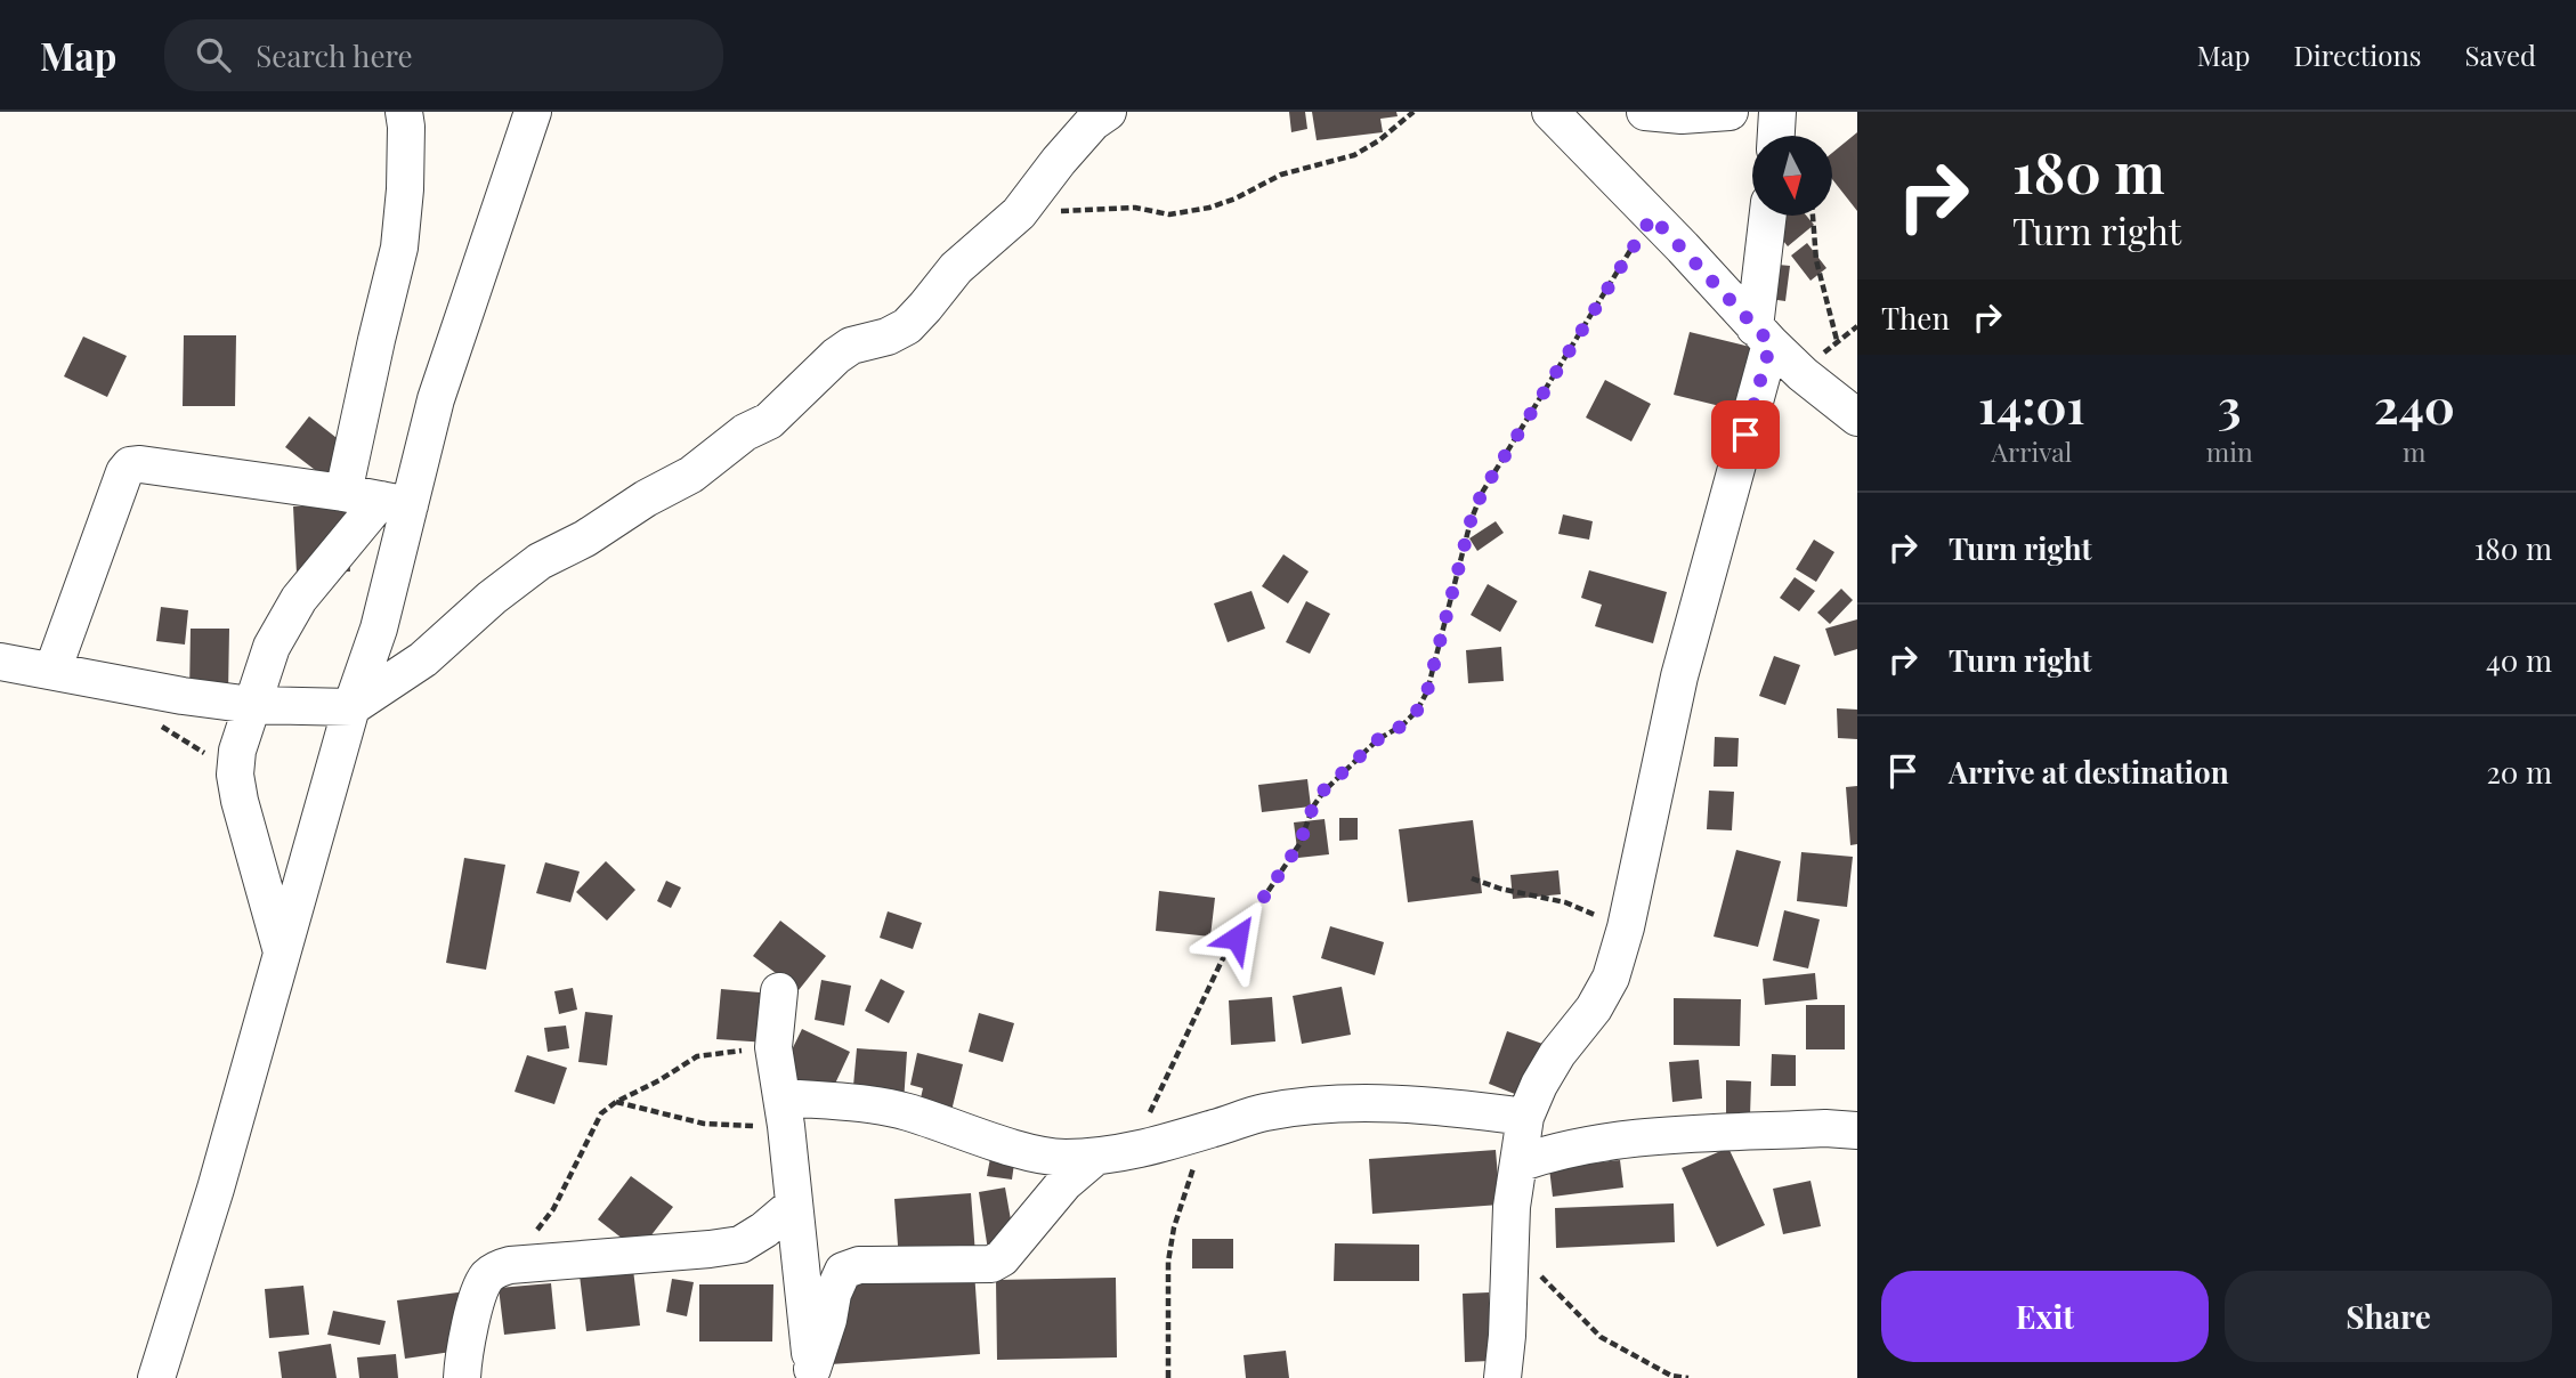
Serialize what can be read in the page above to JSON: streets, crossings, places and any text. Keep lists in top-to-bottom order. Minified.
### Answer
{"north":"bottom","page":{"header":"Map","search":"Search here","nav":["Map","Directions","Saved"],"turn":["180 m","Turn right"],"then":"Then","eta":["14:01","Arrival","3","min","240","m"],"list":[{"name":"Turn right","value":"180 m"},{"name":"Turn right","value":"40 m"},{"name":"Arrive at destination","value":"20 m"}],"buttons":["Exit","Share"]}}
